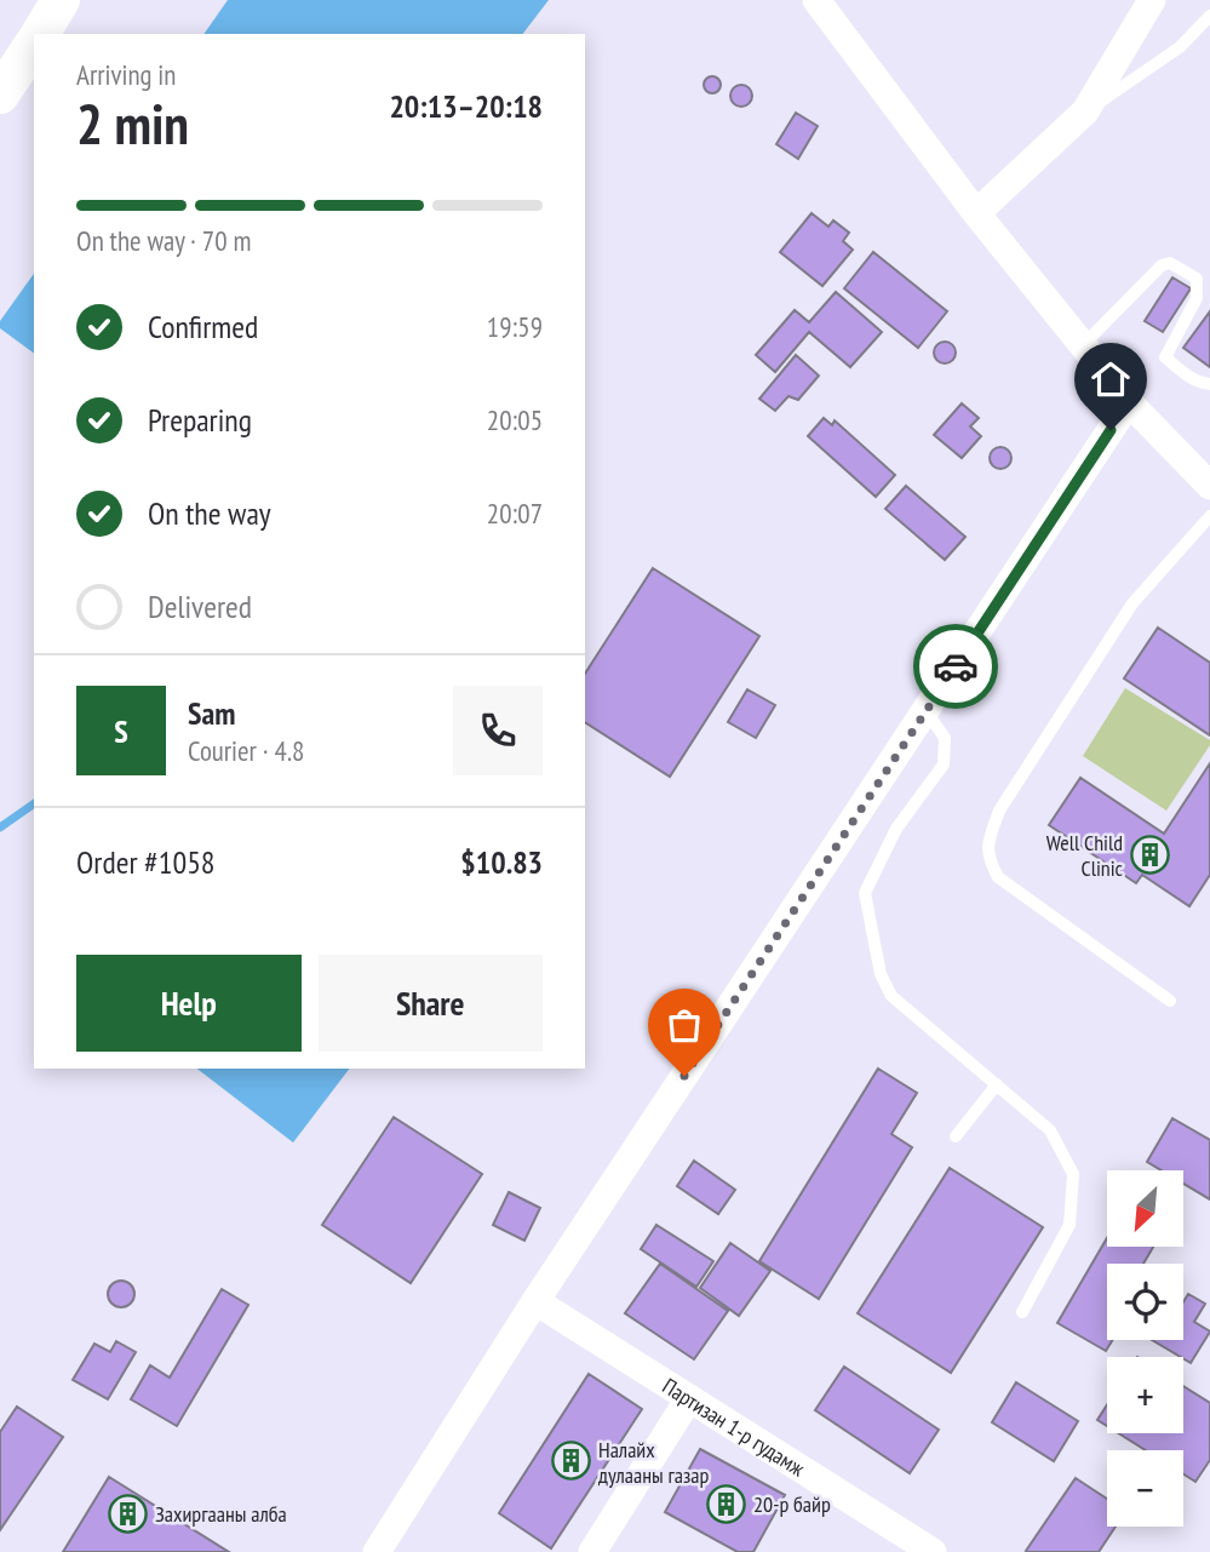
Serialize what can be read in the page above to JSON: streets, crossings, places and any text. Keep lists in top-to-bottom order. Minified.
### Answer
{"streets":{"street":["Партизан 1-р гудамж"]},"places":{"building":["Well Child Clinic","Налайх дулааны газар","20-р байр","Захиргааны алба"]},"north":"bottom left","page":{"heading":["2 min","Arriving in","20:13–20:18"],"panel":["Sam","Courier · 4.8","Order #1058","$10.83"],"bar":"On the way · 70 m","list":[["Confirmed","19:59"],["Preparing","20:05"],["On the way","20:07"],"Delivered"],"round":"S","buttons":["Help","Share"],"map_buttons":["+","−"]}}
